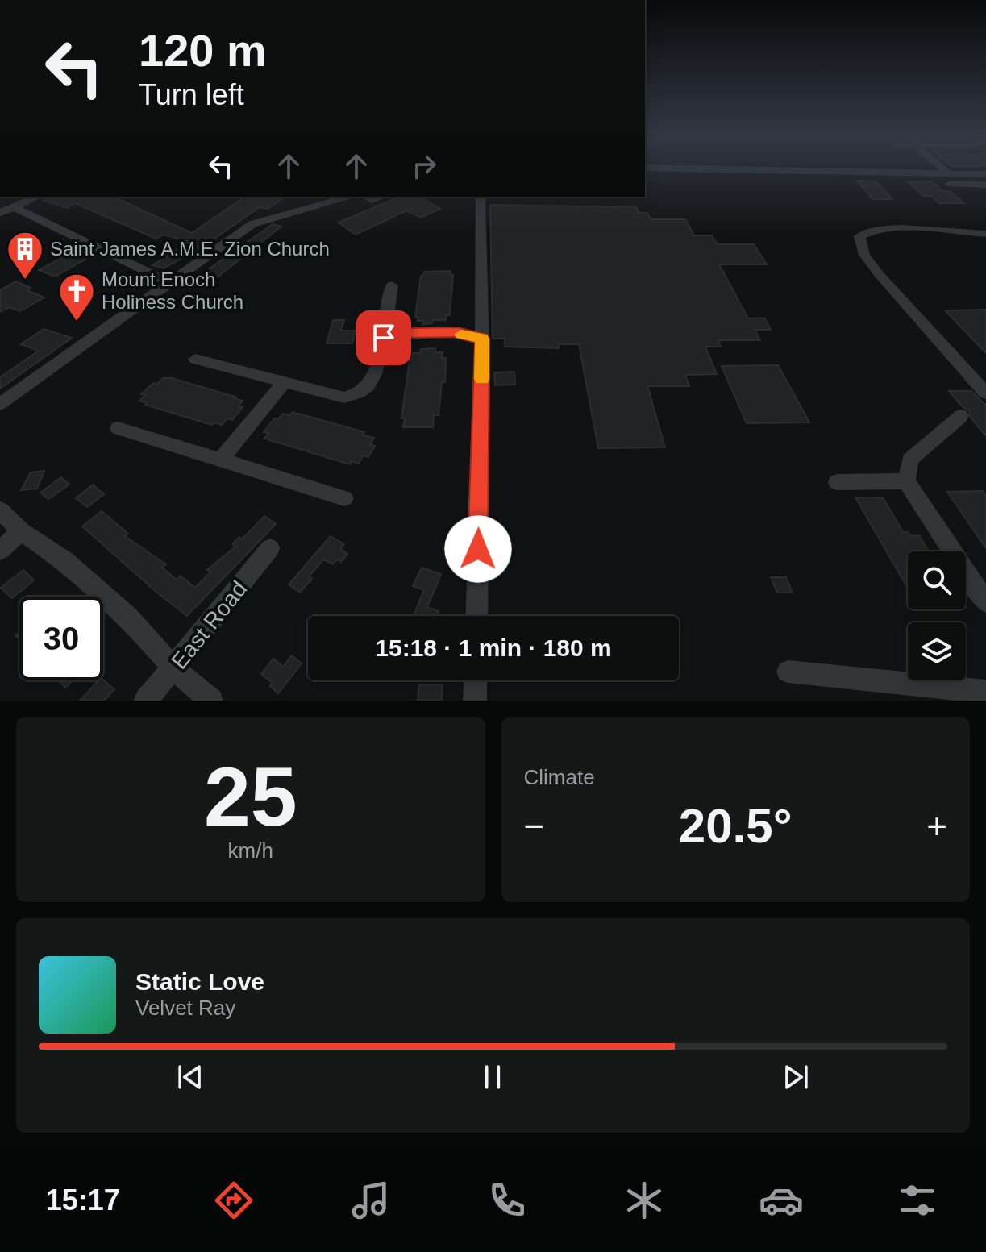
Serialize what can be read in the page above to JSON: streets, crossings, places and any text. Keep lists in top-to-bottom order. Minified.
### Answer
{"streets":{"street":["East Road"]},"places":{"building":["Saint James A.M.E. Zion Church"],"church":["Mount Enoch Holiness Church"]},"page":{"turn":["120 m","Turn left"],"limit":"30","trip":"15:18 · 1 min · 180 m","tile":[["25","km/h"],"Climate"],"heat":["−","20.5°","+"],"song":["Static Love","Velvet Ray"],"tabs":"15:17"}}
